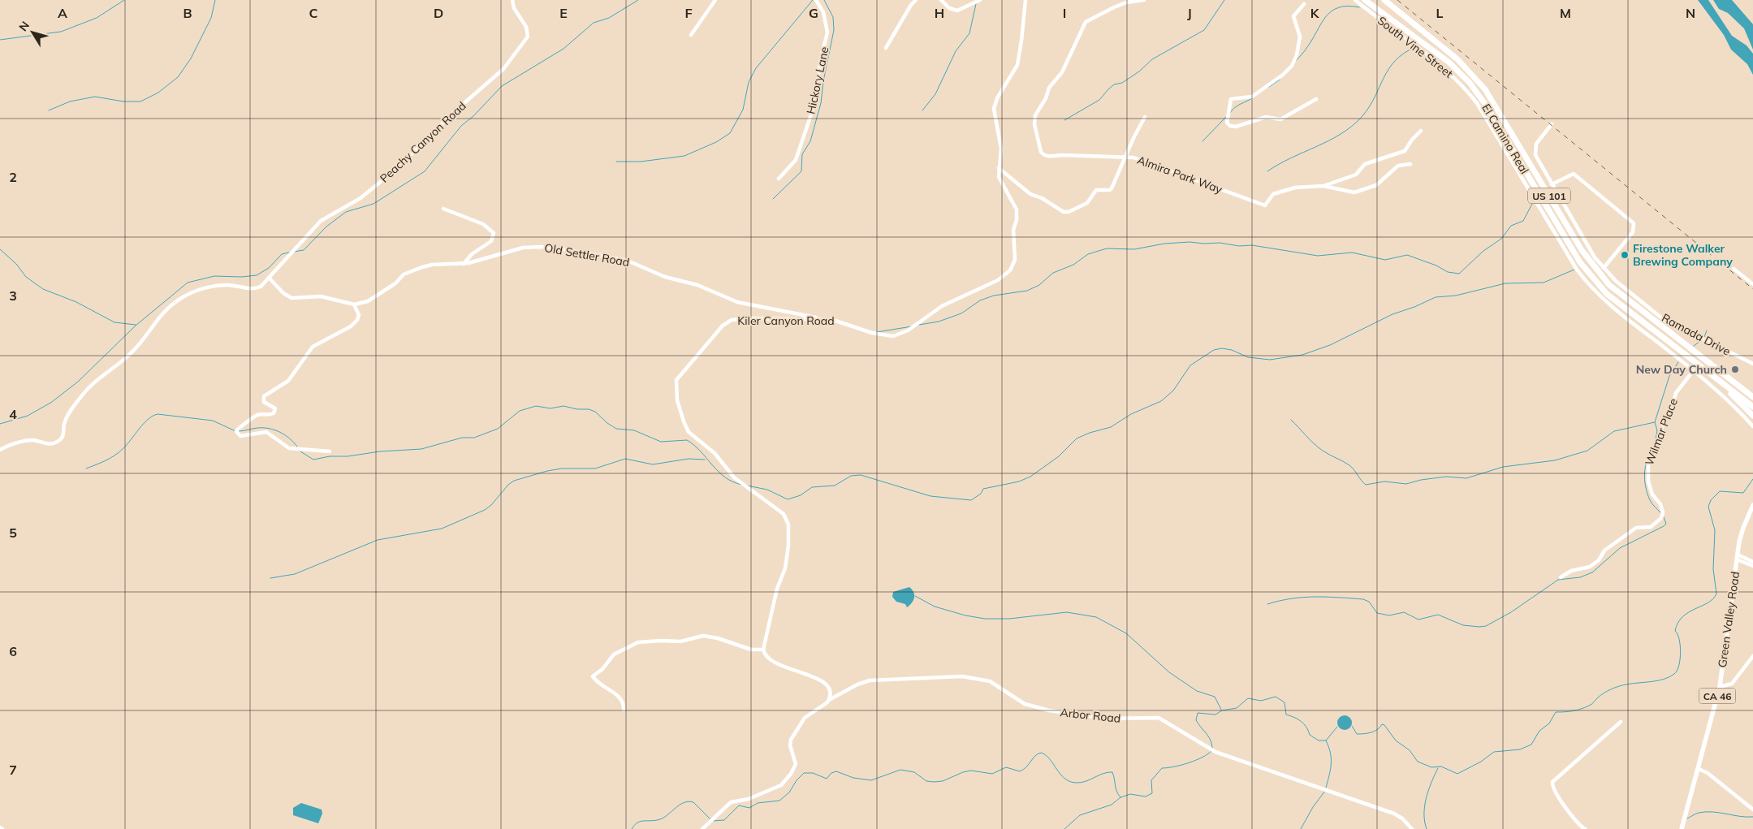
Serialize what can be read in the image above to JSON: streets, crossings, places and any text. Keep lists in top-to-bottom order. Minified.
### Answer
{"streets":{"highway":["El Camino Real","US 101"],"main road":["Green Valley Road","CA 46"],"street":["South Vine Street","Hickory Lane","Peachy Canyon Road","Almira Park Way","Old Settler Road","Kiler Canyon Road","Ramada Drive","Wilmar Place","Arbor Road"]},"crossings":[["South Vine Street","Wilmar Place"],["Old Settler Road","Kiler Canyon Road"]],"places":["Firestone Walker Brewing Company","New Day Church"],"north":"top left","grid":{"columns":["A","B","C","D","E","F","G","H","I","J","K","L","M","N"],"rows":["2","3","4","5","6","7"]}}
